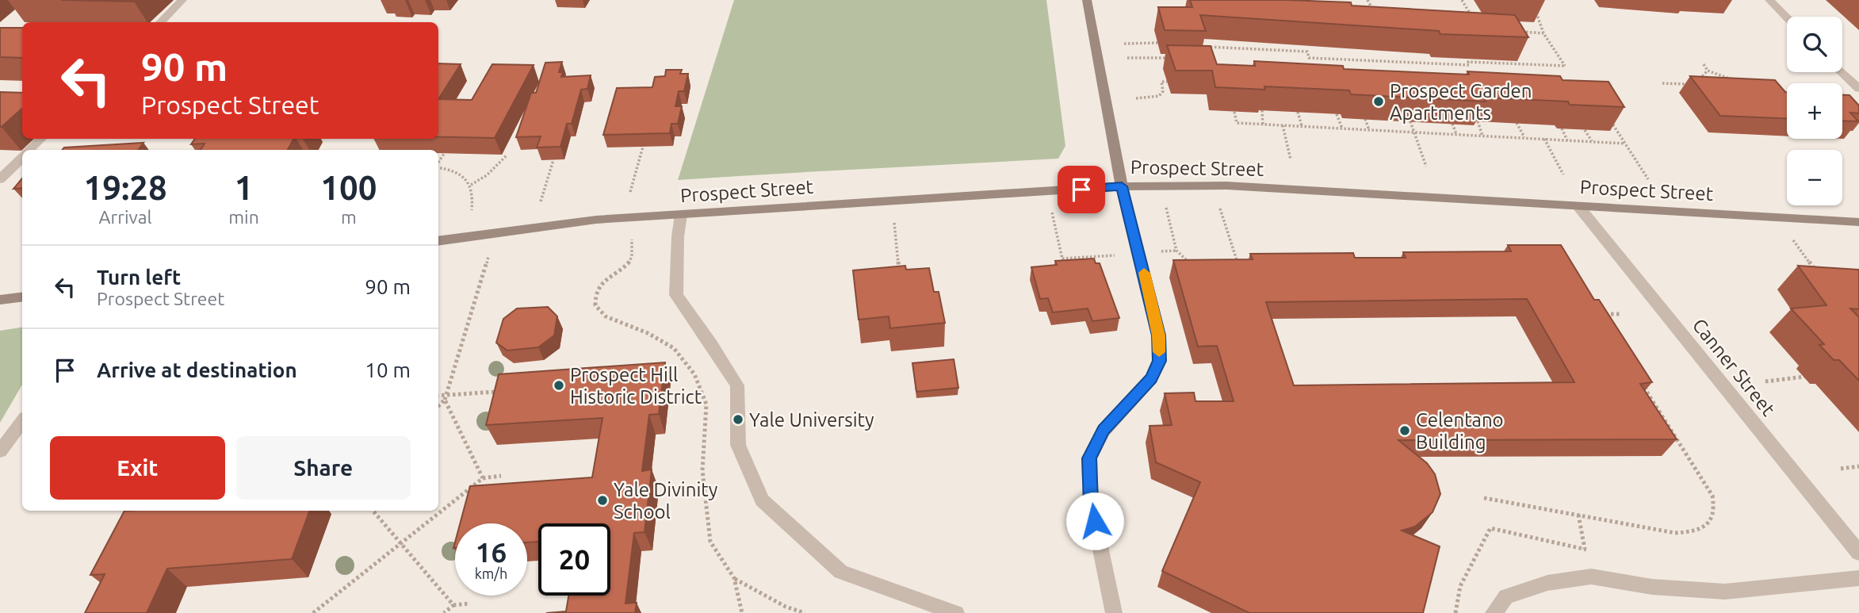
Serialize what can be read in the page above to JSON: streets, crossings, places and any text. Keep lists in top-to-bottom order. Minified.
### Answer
{"streets":{"main road":["Prospect Street"],"street":["Canner Street"]},"crossings":[["Prospect Street","Canner Street"]],"places":["Prospect Garden Apartments","Prospect Hill Historic District","Yale University","Celentano Building","Yale Divinity School"],"page":{"map_buttons":["+","−"],"turn":["90 m","Prospect Street"],"eta":["19:28","Arrival","1","min","100","m"],"list":[{"name":"Turn left","note":"Prospect Street","value":"90 m"},{"name":"Arrive at destination","value":"10 m"}],"buttons":["Exit","Share"],"speed":"16 km/h","limit":"20"}}
